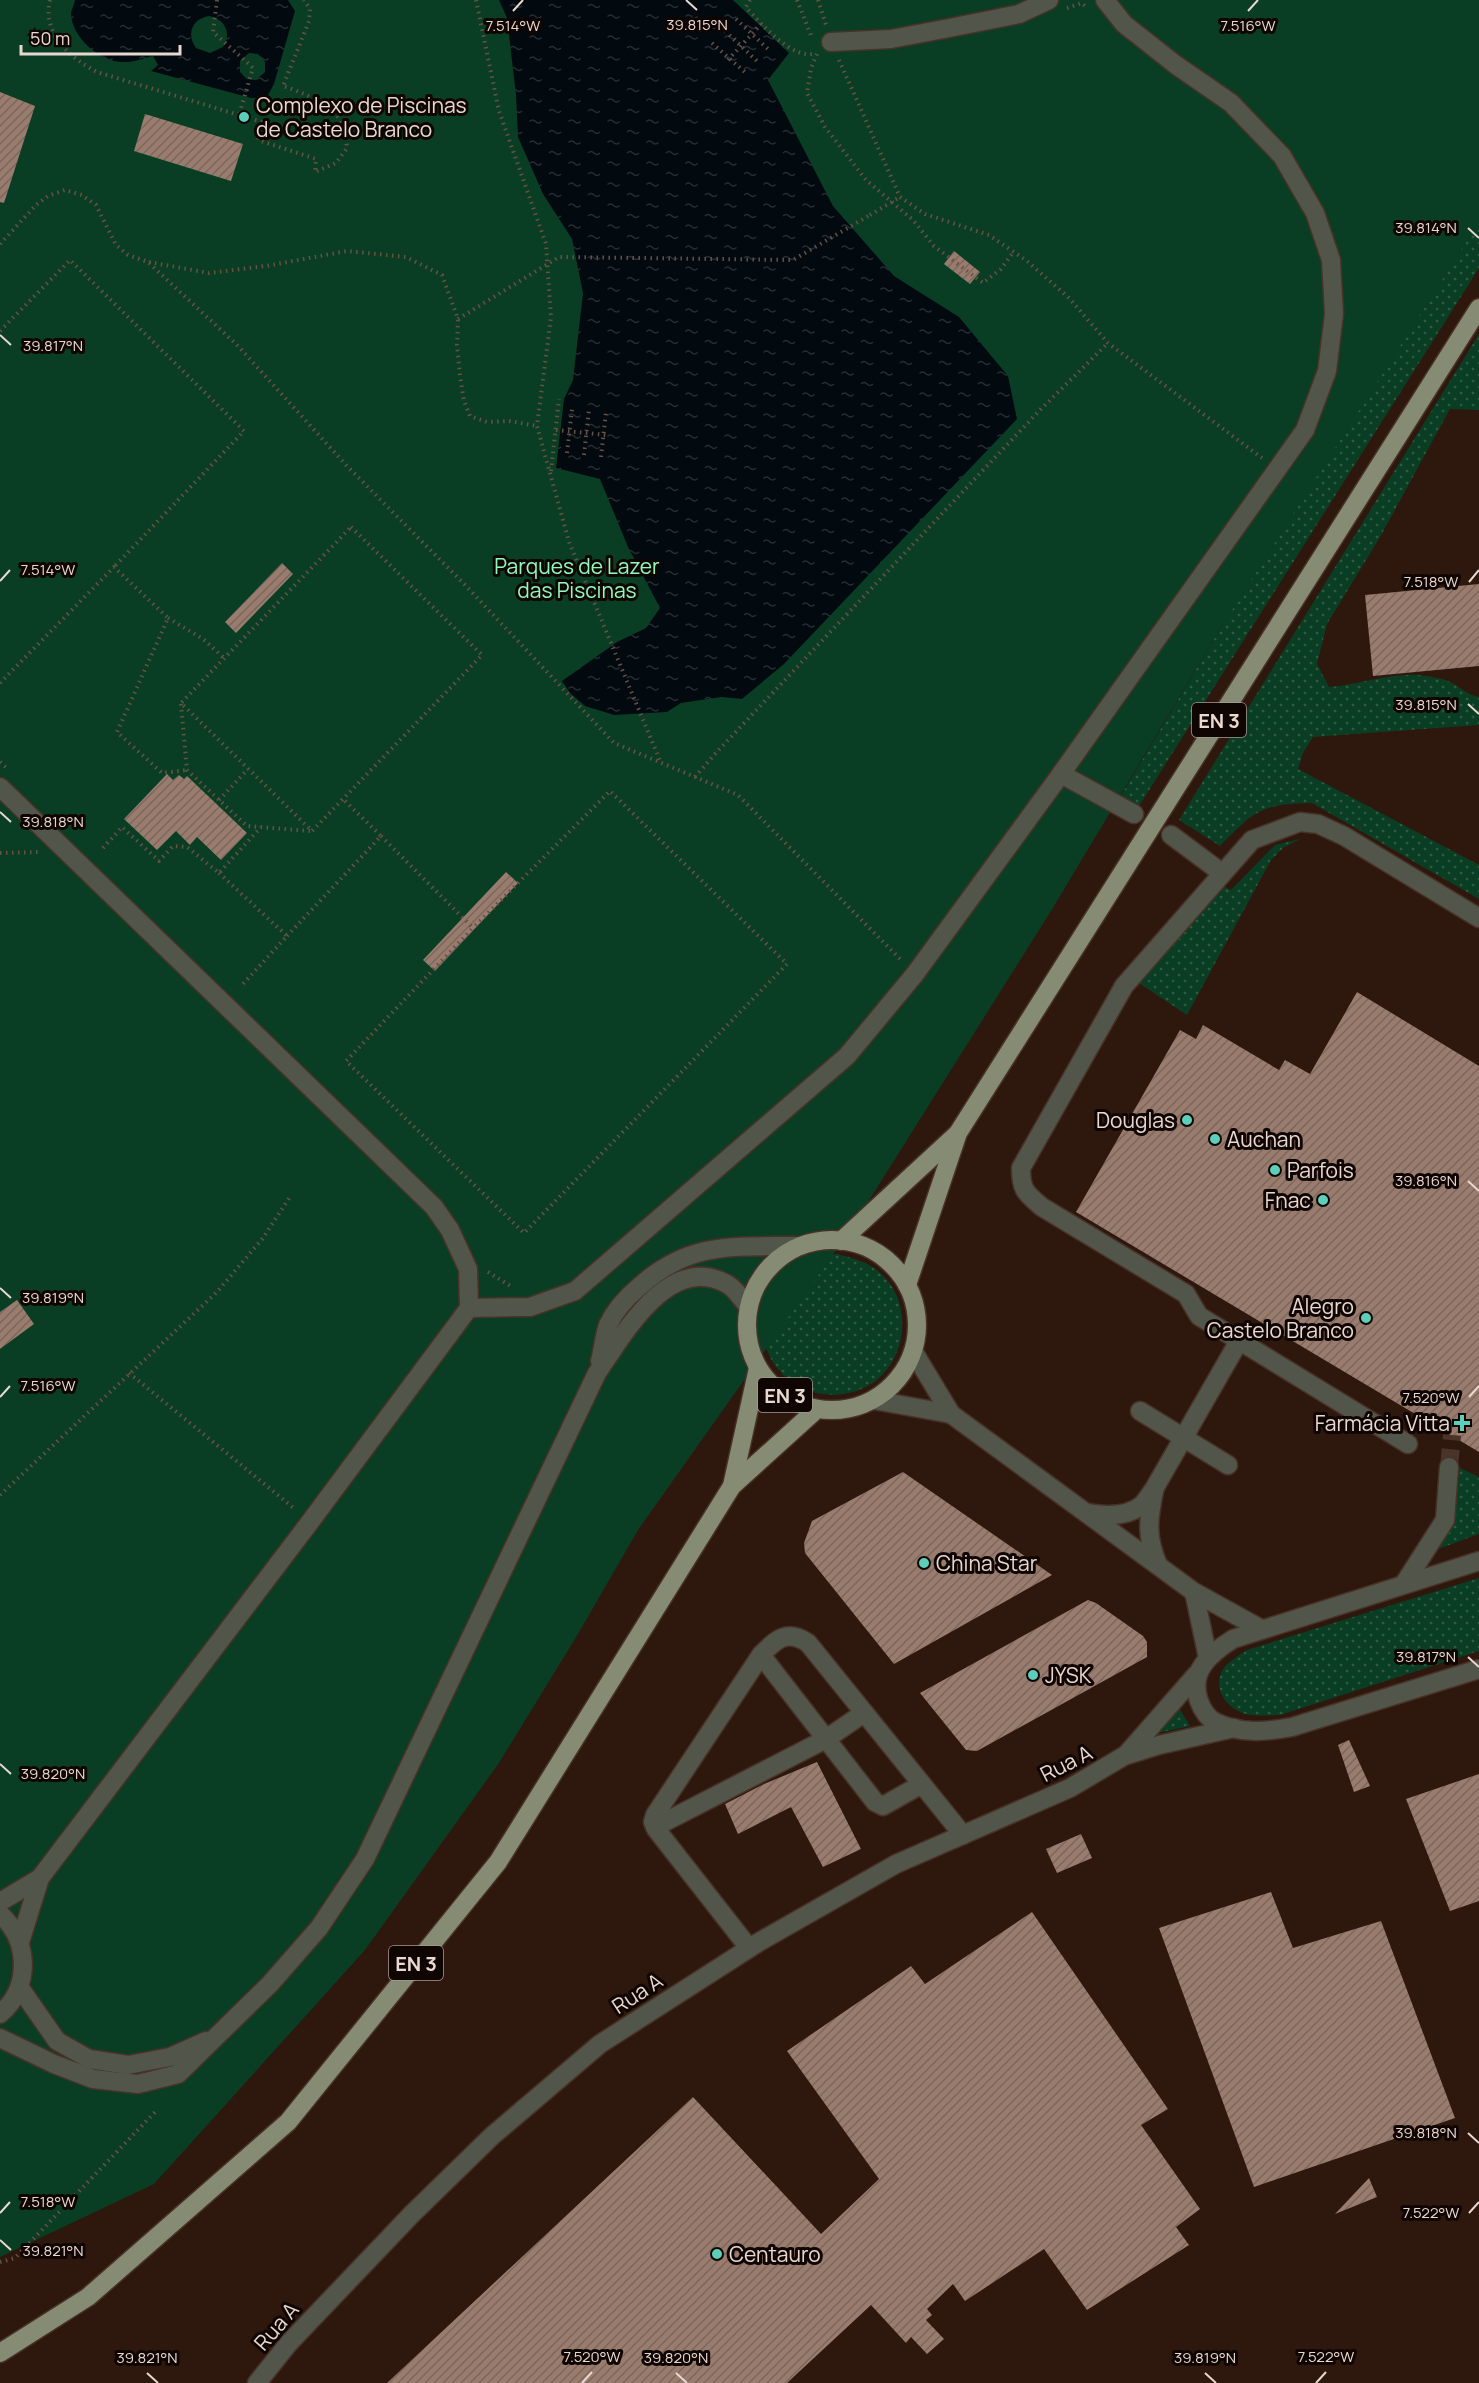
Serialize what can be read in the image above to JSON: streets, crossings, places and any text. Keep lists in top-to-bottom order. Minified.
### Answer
{"streets":{"main road":["EN 3"],"street":["Rua A"]},"parks":["Parques de Lazer das Piscinas"],"places":{"other":["Complexo de Piscinas de Castelo Branco","Douglas","Auchan","Parfois","Fnac","Alegro Castelo Branco","China Star","JYSK","Centauro"],"health":["Farmácia Vitta"]},"scale_bar":"50 m","coordinates":["39.815°N","7.516°W","7.514°W","39.814°N","39.817°N","7.518°W","39.818°N","39.816°N","39.819°N","7.520°W","39.820°N","7.522°W","39.821°N"]}
